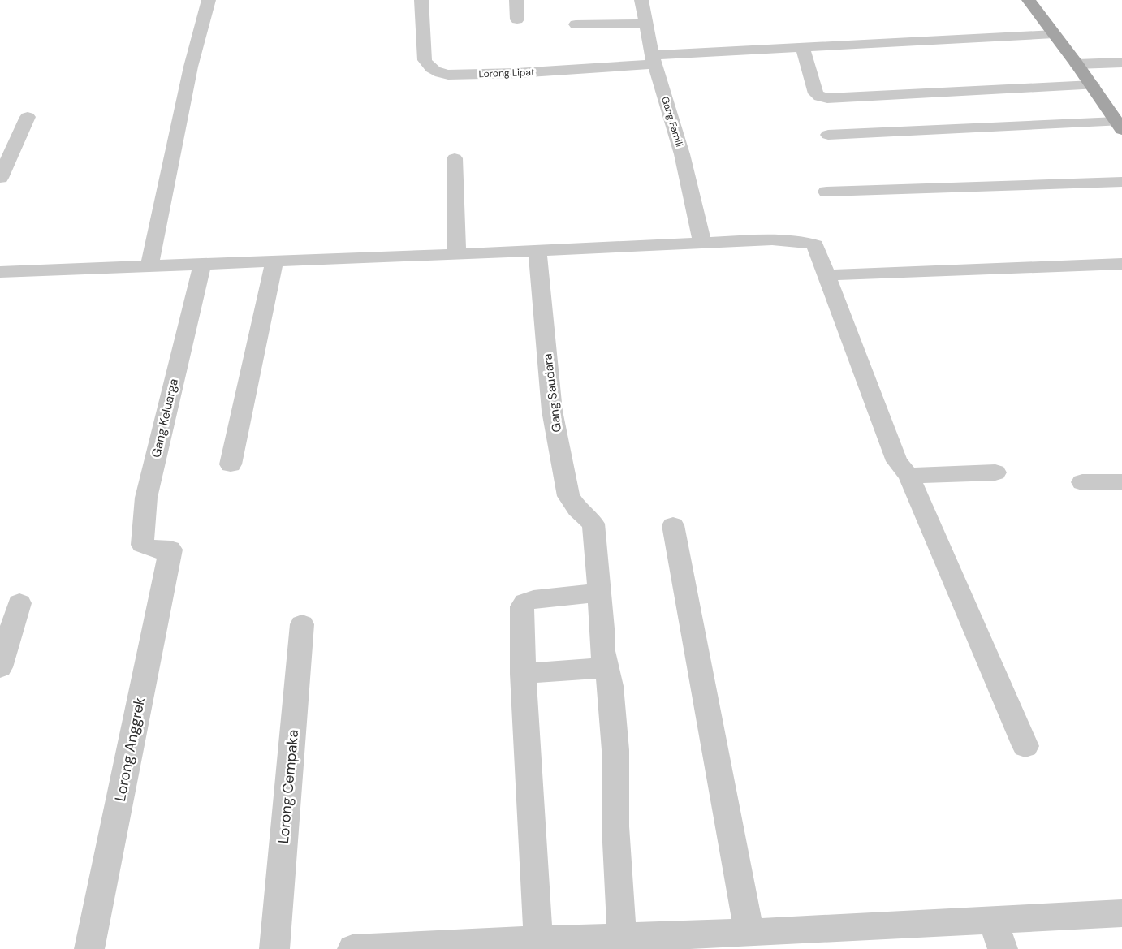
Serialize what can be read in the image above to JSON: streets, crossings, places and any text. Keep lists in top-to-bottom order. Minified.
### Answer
{"streets":{"street":["Lorong Lipat","Gang Famili","Gang Saudara","Gang Keluarga","Lorong Anggrek","Lorong Cempaka"]},"crossings":[["Lorong Lipat","Gang Famili"],["Gang Keluarga","Lorong Anggrek"]]}
